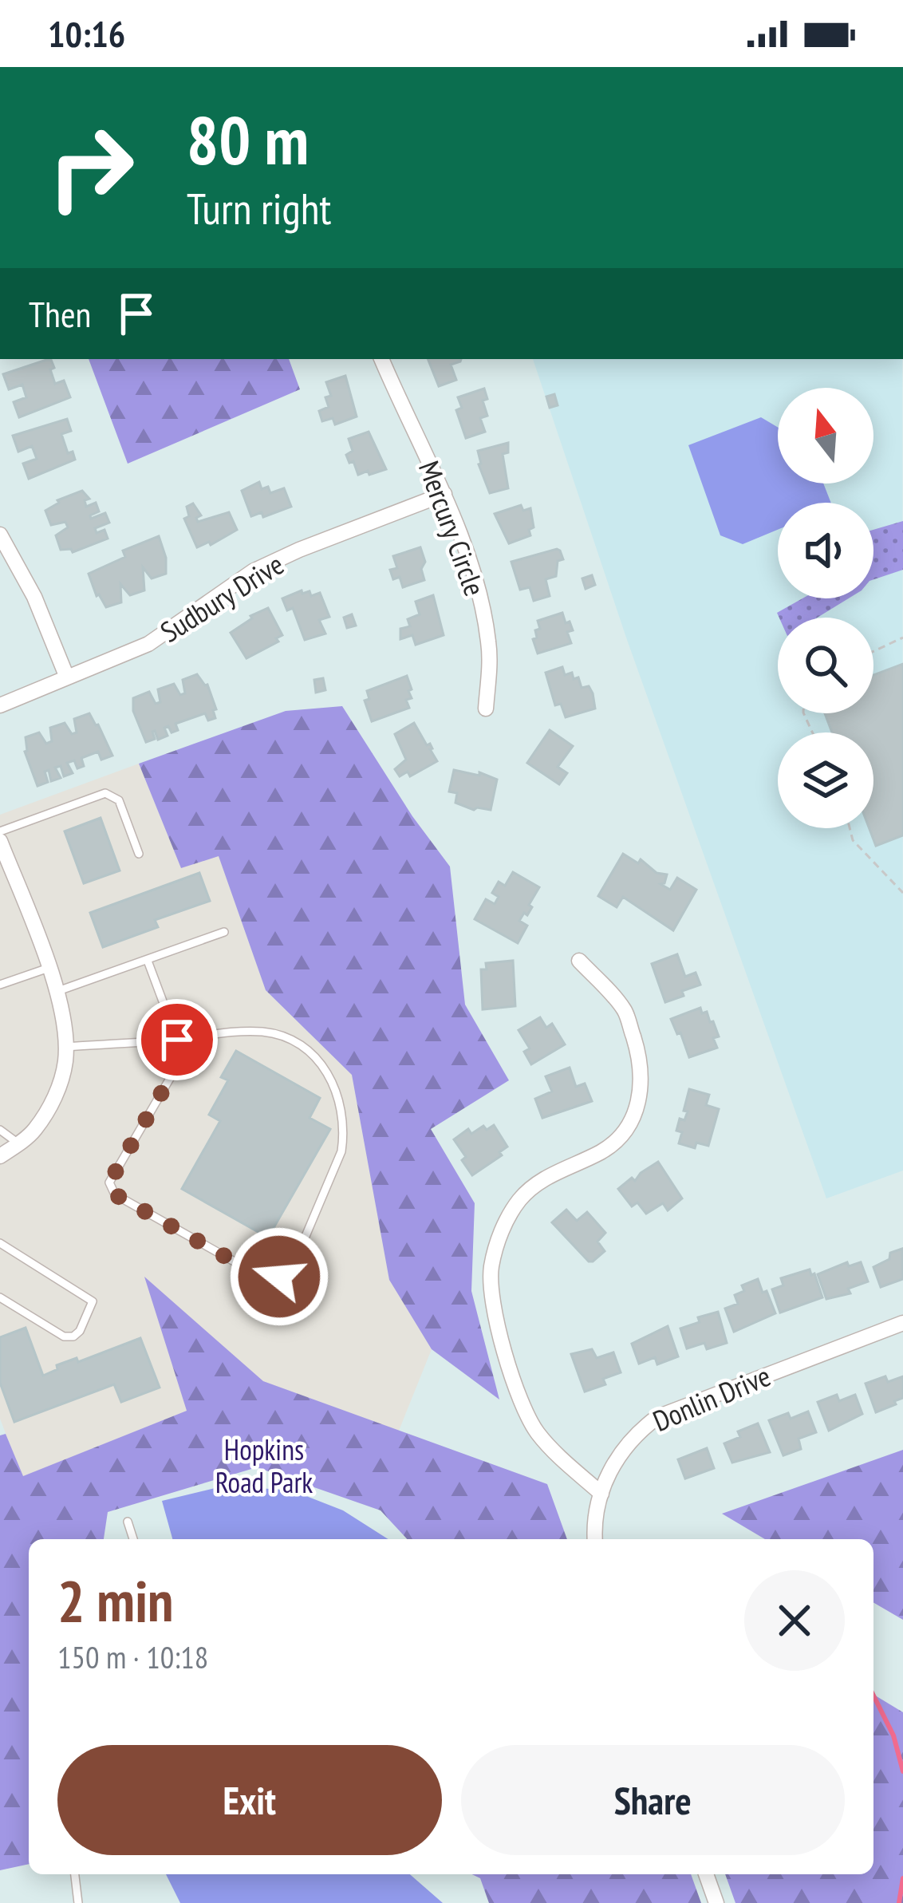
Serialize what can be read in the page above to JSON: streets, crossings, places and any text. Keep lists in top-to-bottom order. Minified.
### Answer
{"streets":{"street":["Mercury Circle","Sudbury Drive","Donlin Drive"]},"crossings":[["Mercury Circle","Sudbury Drive"]],"parks":["Hopkins Road Park"],"north":"top","page":{"status":"10:16","turn":["80 m","Turn right"],"then":"Then","heading":["2 min","150 m · 10:18"],"buttons":["Exit","Share"]}}
